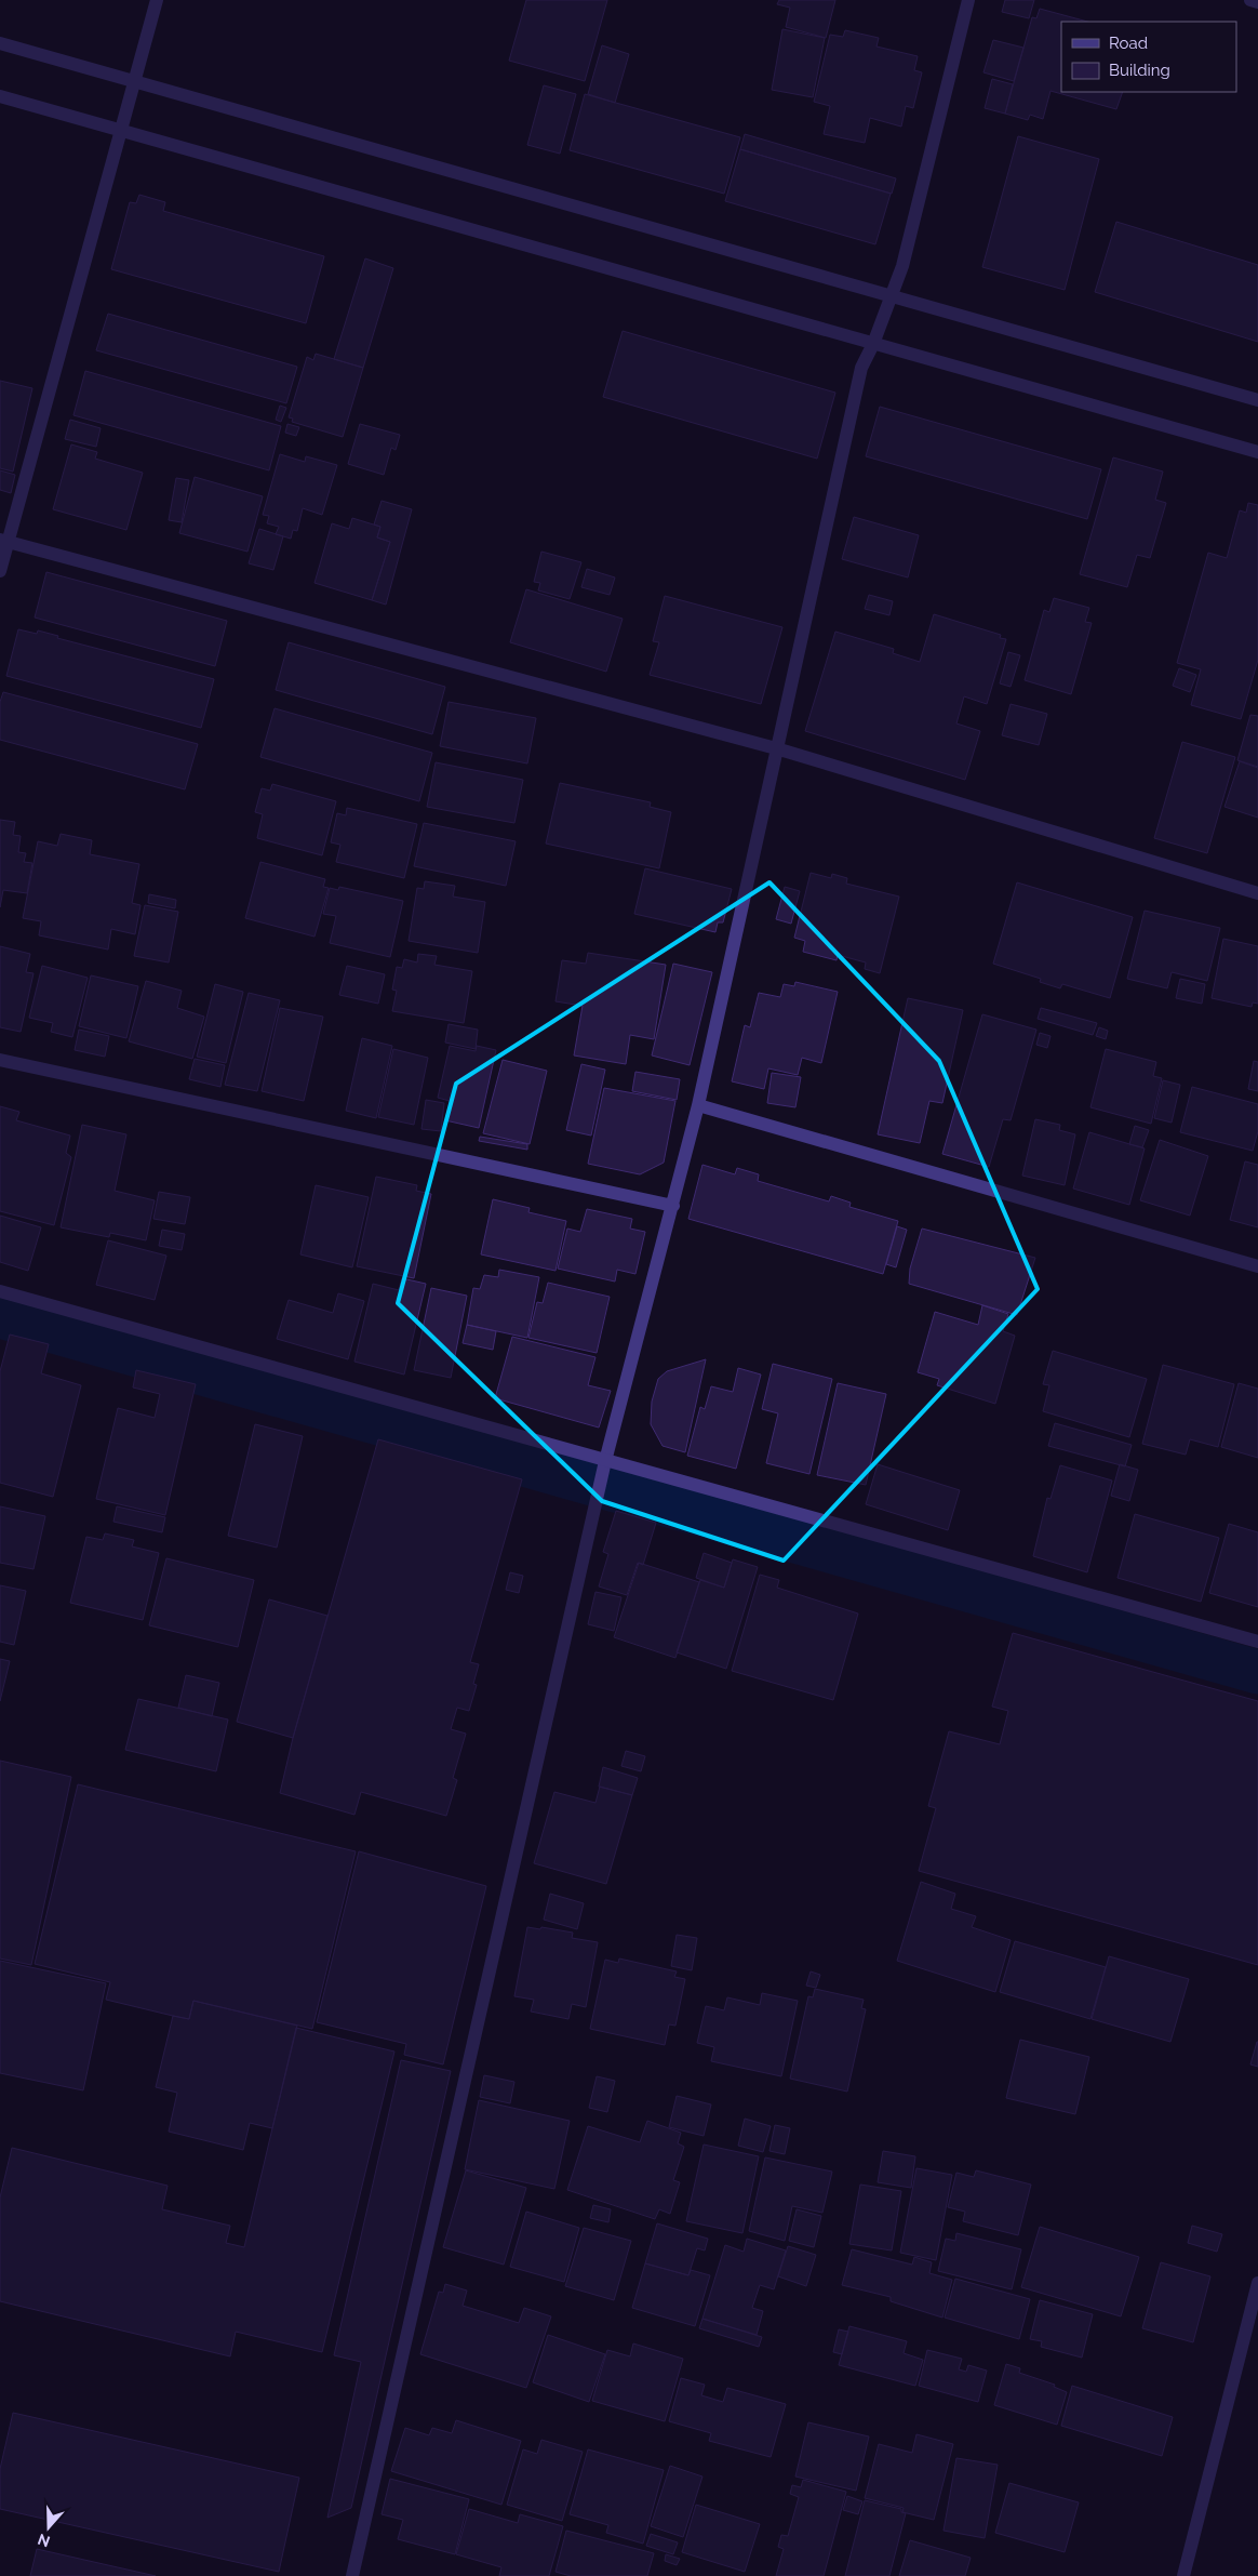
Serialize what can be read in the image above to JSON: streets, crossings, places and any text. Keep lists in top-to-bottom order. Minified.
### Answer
{"legend":["Road","Building"],"north":"bottom"}
